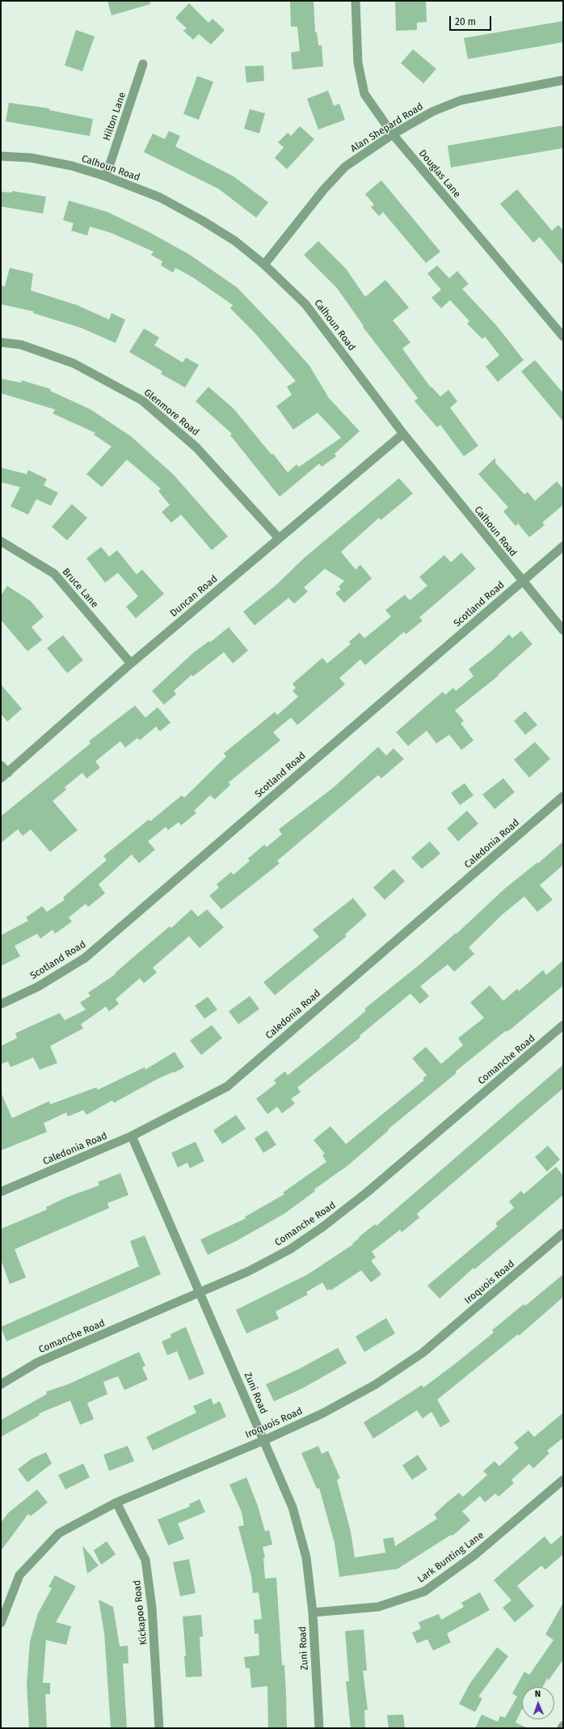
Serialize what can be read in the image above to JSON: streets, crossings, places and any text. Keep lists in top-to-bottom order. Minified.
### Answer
{"streets":{"street":["Hilton Lane","Alan Shepard Road","Calhoun Road","Douglas Lane","Glenmore Road","Bruce Lane","Duncan Road","Scotland Road","Caledonia Road","Comanche Road","Iroquois Road","Zuni Road","Lark Bunting Lane","Kickapoo Road"]},"crossings":[["Hilton Lane","Calhoun Road"],["Alan Shepard Road","Calhoun Road"],["Alan Shepard Road","Douglas Lane"],["Calhoun Road","Duncan Road"],["Calhoun Road","Scotland Road"],["Glenmore Road","Duncan Road"],["Bruce Lane","Duncan Road"],["Caledonia Road","Zuni Road"],["Comanche Road","Zuni Road"],["Iroquois Road","Zuni Road"],["Iroquois Road","Kickapoo Road"],["Zuni Road","Lark Bunting Lane"]],"scale_bar":"20 m","north":"top"}
